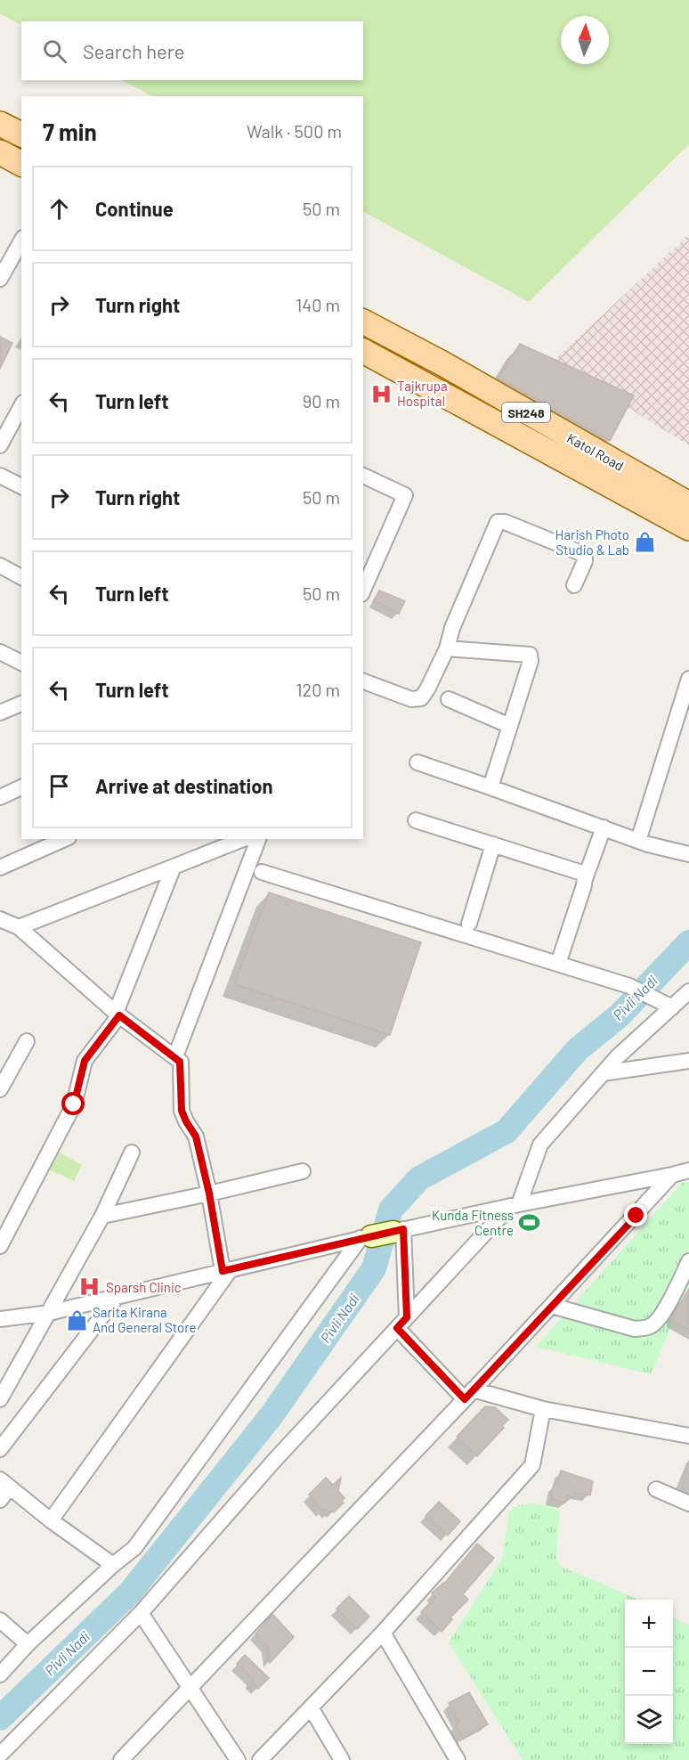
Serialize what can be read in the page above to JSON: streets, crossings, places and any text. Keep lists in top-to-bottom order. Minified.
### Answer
{"streets":{"main road":["SH248","Katol Road"]},"water":["Pivli Nadi"],"places":{"hospital":["Tajkrupa Hospital","Sparsh Clinic"],"shop":["Harish Photo Studio & Lab","Sarita Kirana And General Store"],"sports":["Kunda Fitness Centre"]},"north":"top","page":{"search":"Search here","heading":["7 min","Walk · 500 m"],"list":[["Continue","50 m"],["Turn right","140 m"],["Turn left","90 m"],["Turn right","50 m"],["Turn left","50 m"],["Turn left","120 m"],"Arrive at destination"],"map_buttons":["+","−"]}}
